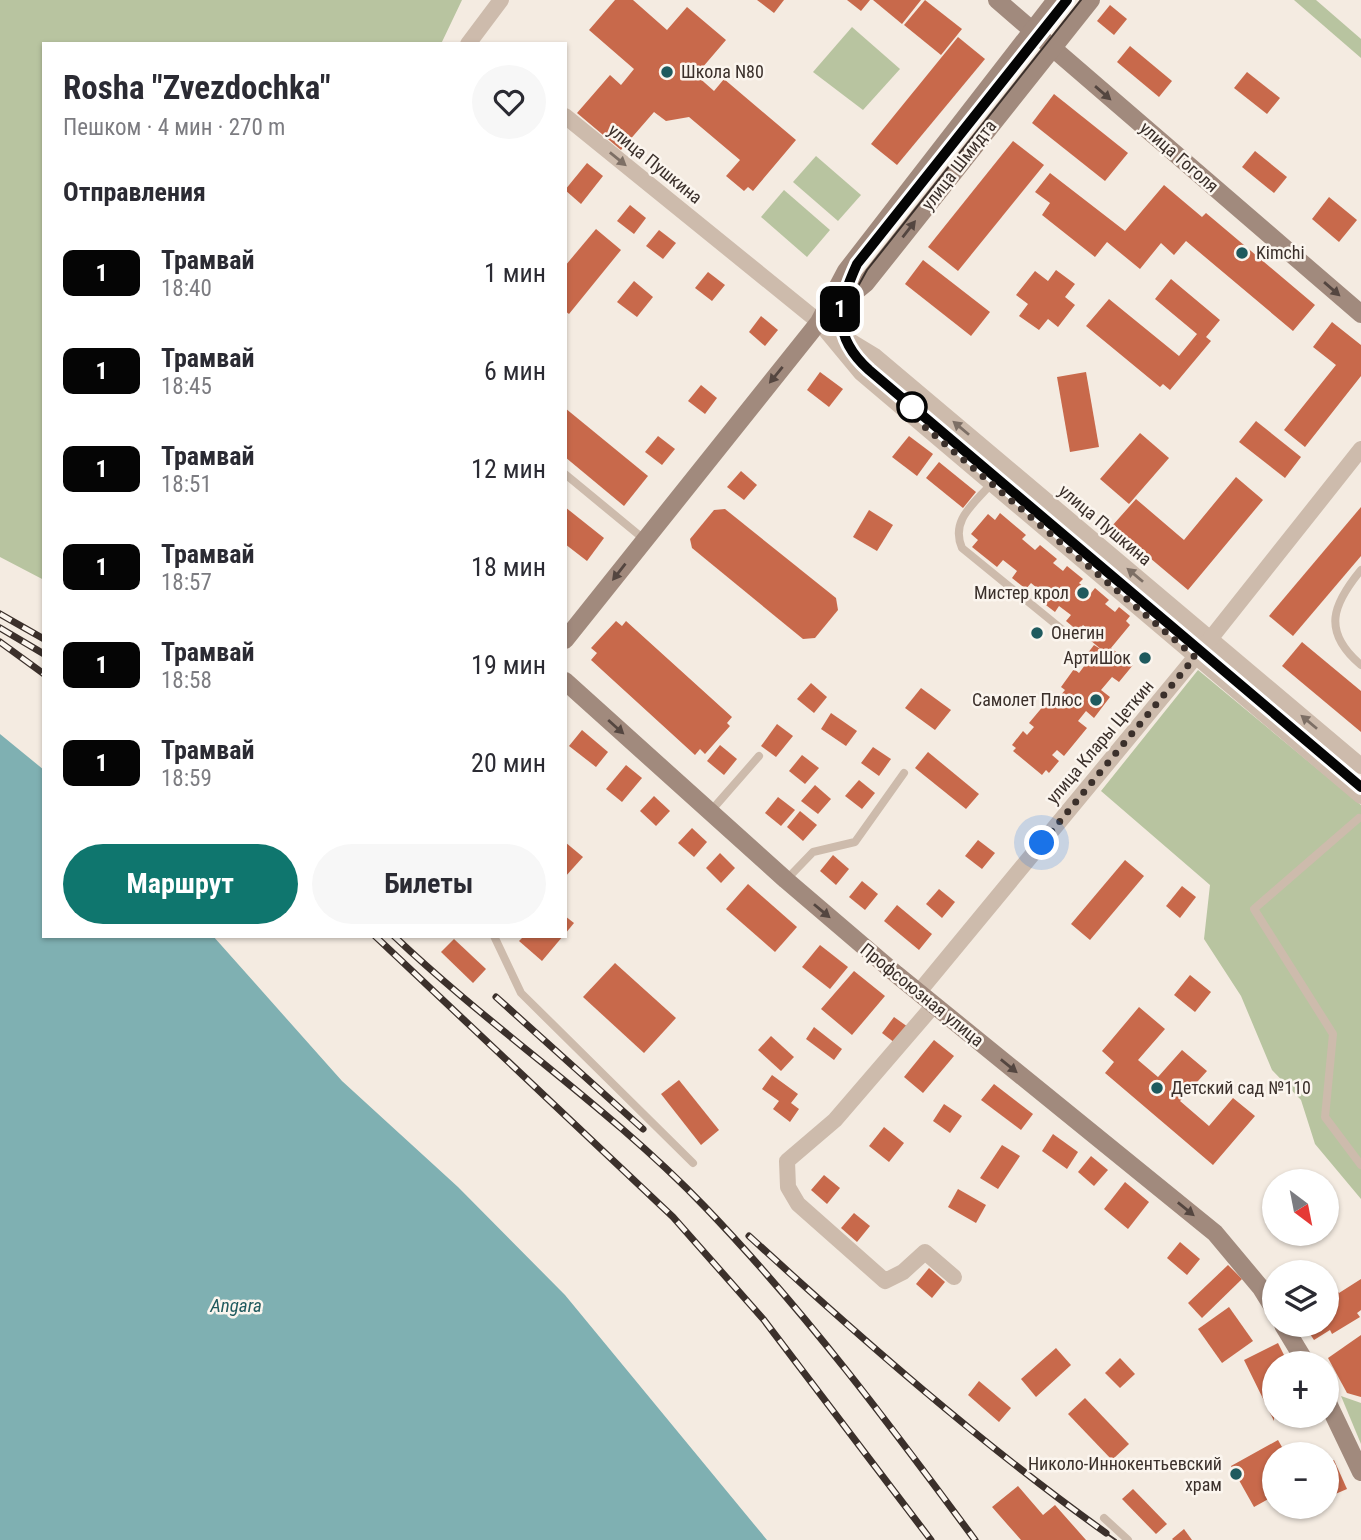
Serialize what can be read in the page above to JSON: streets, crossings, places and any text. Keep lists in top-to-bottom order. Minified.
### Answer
{"streets":{"street":["улица Гоголя","улица Пушкина","улица Шмидта","улица Клары Цеткин","Профсоюзная улица"]},"crossings":[["улица Гоголя","улица Шмидта"],["улица Пушкина","улица Шмидта"],["улица Пушкина","улица Клары Цеткин"],["улица Клары Цеткин","Профсоюзная улица"]],"one_way":["улица Гоголя","Профсоюзная улица"],"water":["Angara"],"places":["Школа N80","Kimchi","Мистер крол","Онегин","АртиШок","Самолет Плюс","Детский сад №110","Николо-Иннокентьевский храм"],"lines":["tram line 1"],"north":"bottom right","page":{"on_map":"1","heading":[["Rosha \"Zvezdochka\"","Пешком · 4 мин · 270 m"],"Отправления"],"list":[{"mark":"1","name":"Трамвай","note":"18:40","value":"1 мин"},{"mark":"1","name":"Трамвай","note":"18:45","value":"6 мин"},{"mark":"1","name":"Трамвай","note":"18:51","value":"12 мин"},{"mark":"1","name":"Трамвай","note":"18:57","value":"18 мин"},{"mark":"1","name":"Трамвай","note":"18:58","value":"19 мин"},{"mark":"1","name":"Трамвай","note":"18:59","value":"20 мин"}],"buttons":["Маршрут","Билеты"],"map_buttons":["+","−"]}}
